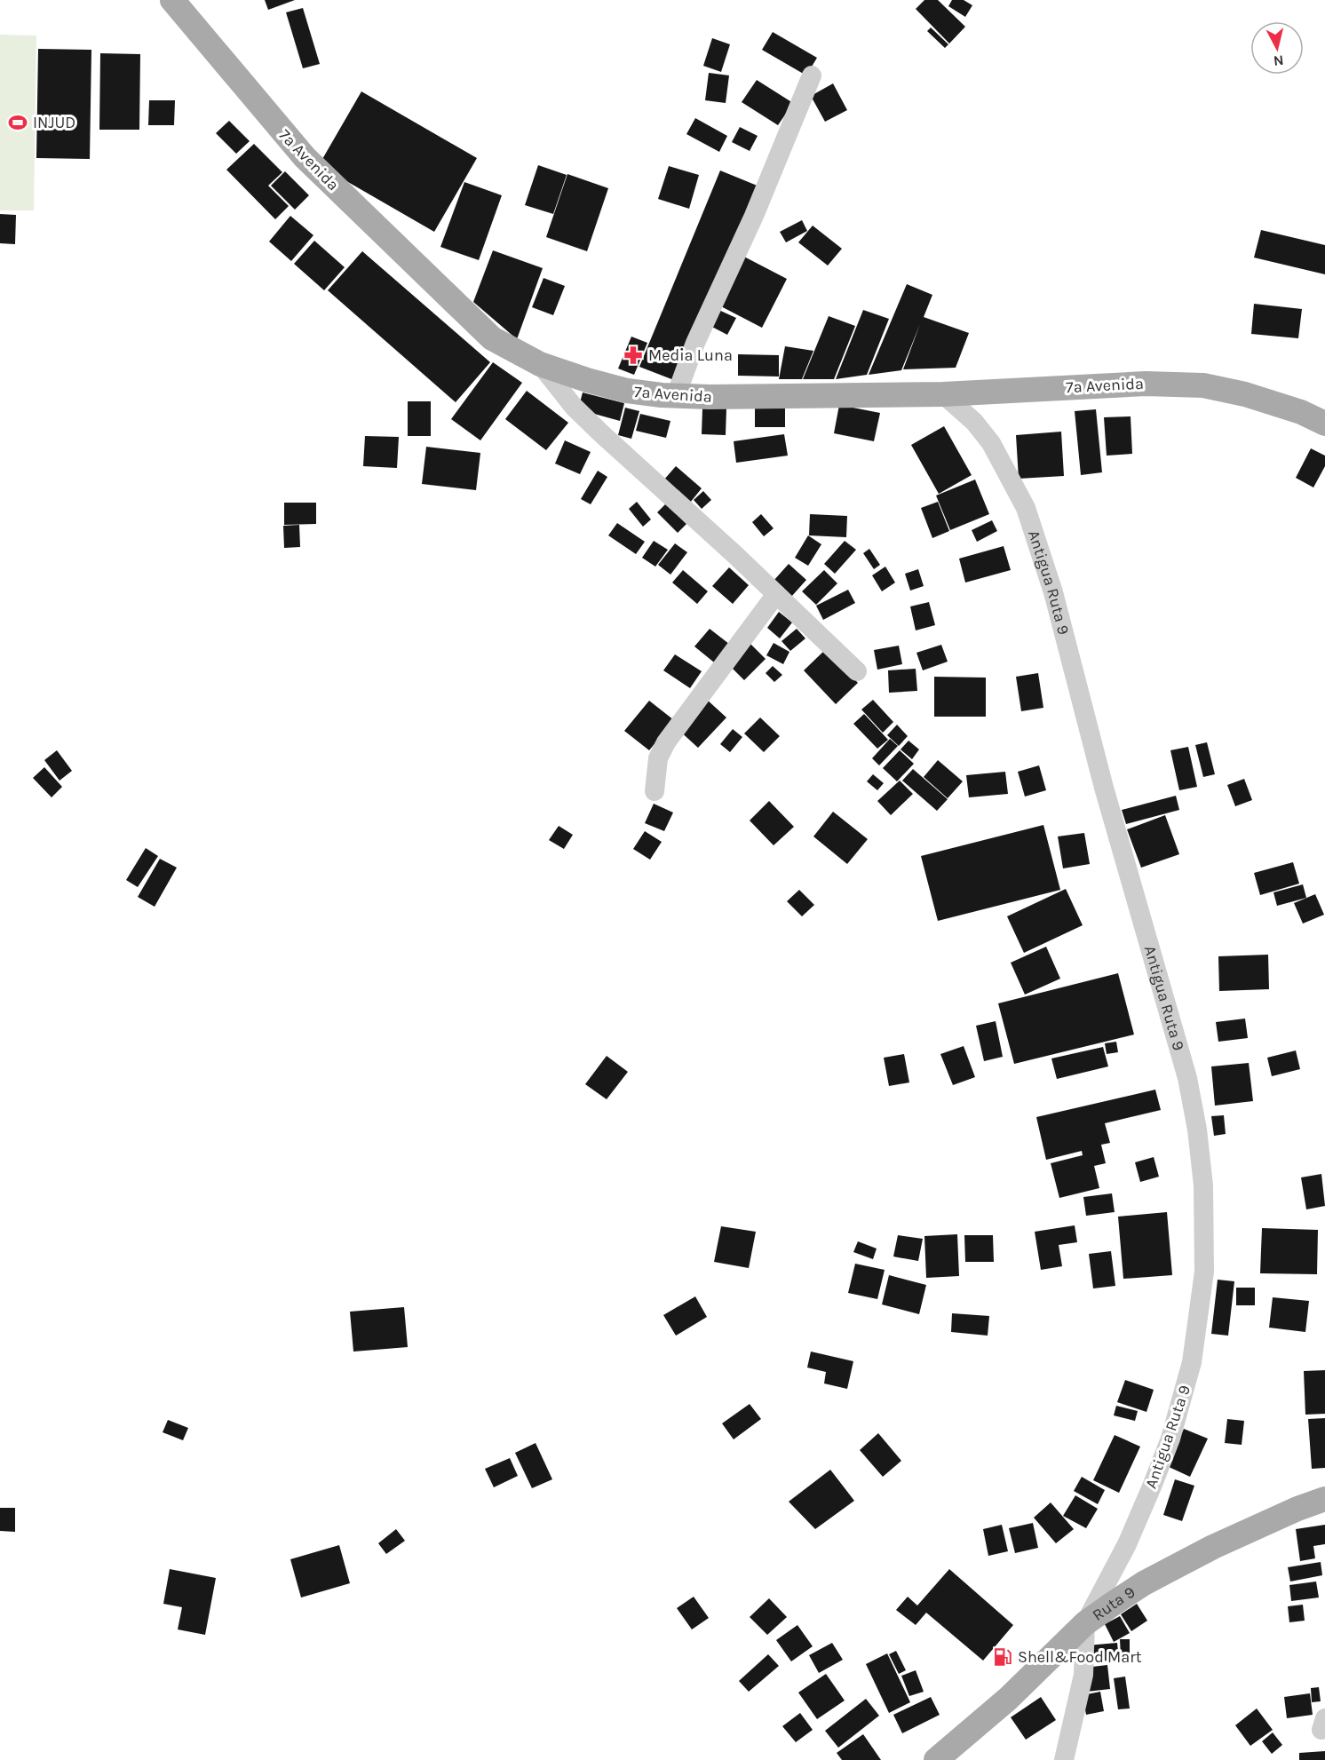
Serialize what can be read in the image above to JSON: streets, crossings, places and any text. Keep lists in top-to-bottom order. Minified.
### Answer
{"streets":{"main road":["7ª Avenida","Ruta 9"],"street":["Antigua Ruta 9"]},"crossings":[["7ª Avenida","Antigua Ruta 9"],["Antigua Ruta 9","Ruta 9"]],"places":{"sports":["INJUD"],"pharmacy":["Media Luna"],"fuel station":["Shell&Food Mart"]},"north":"bottom"}
